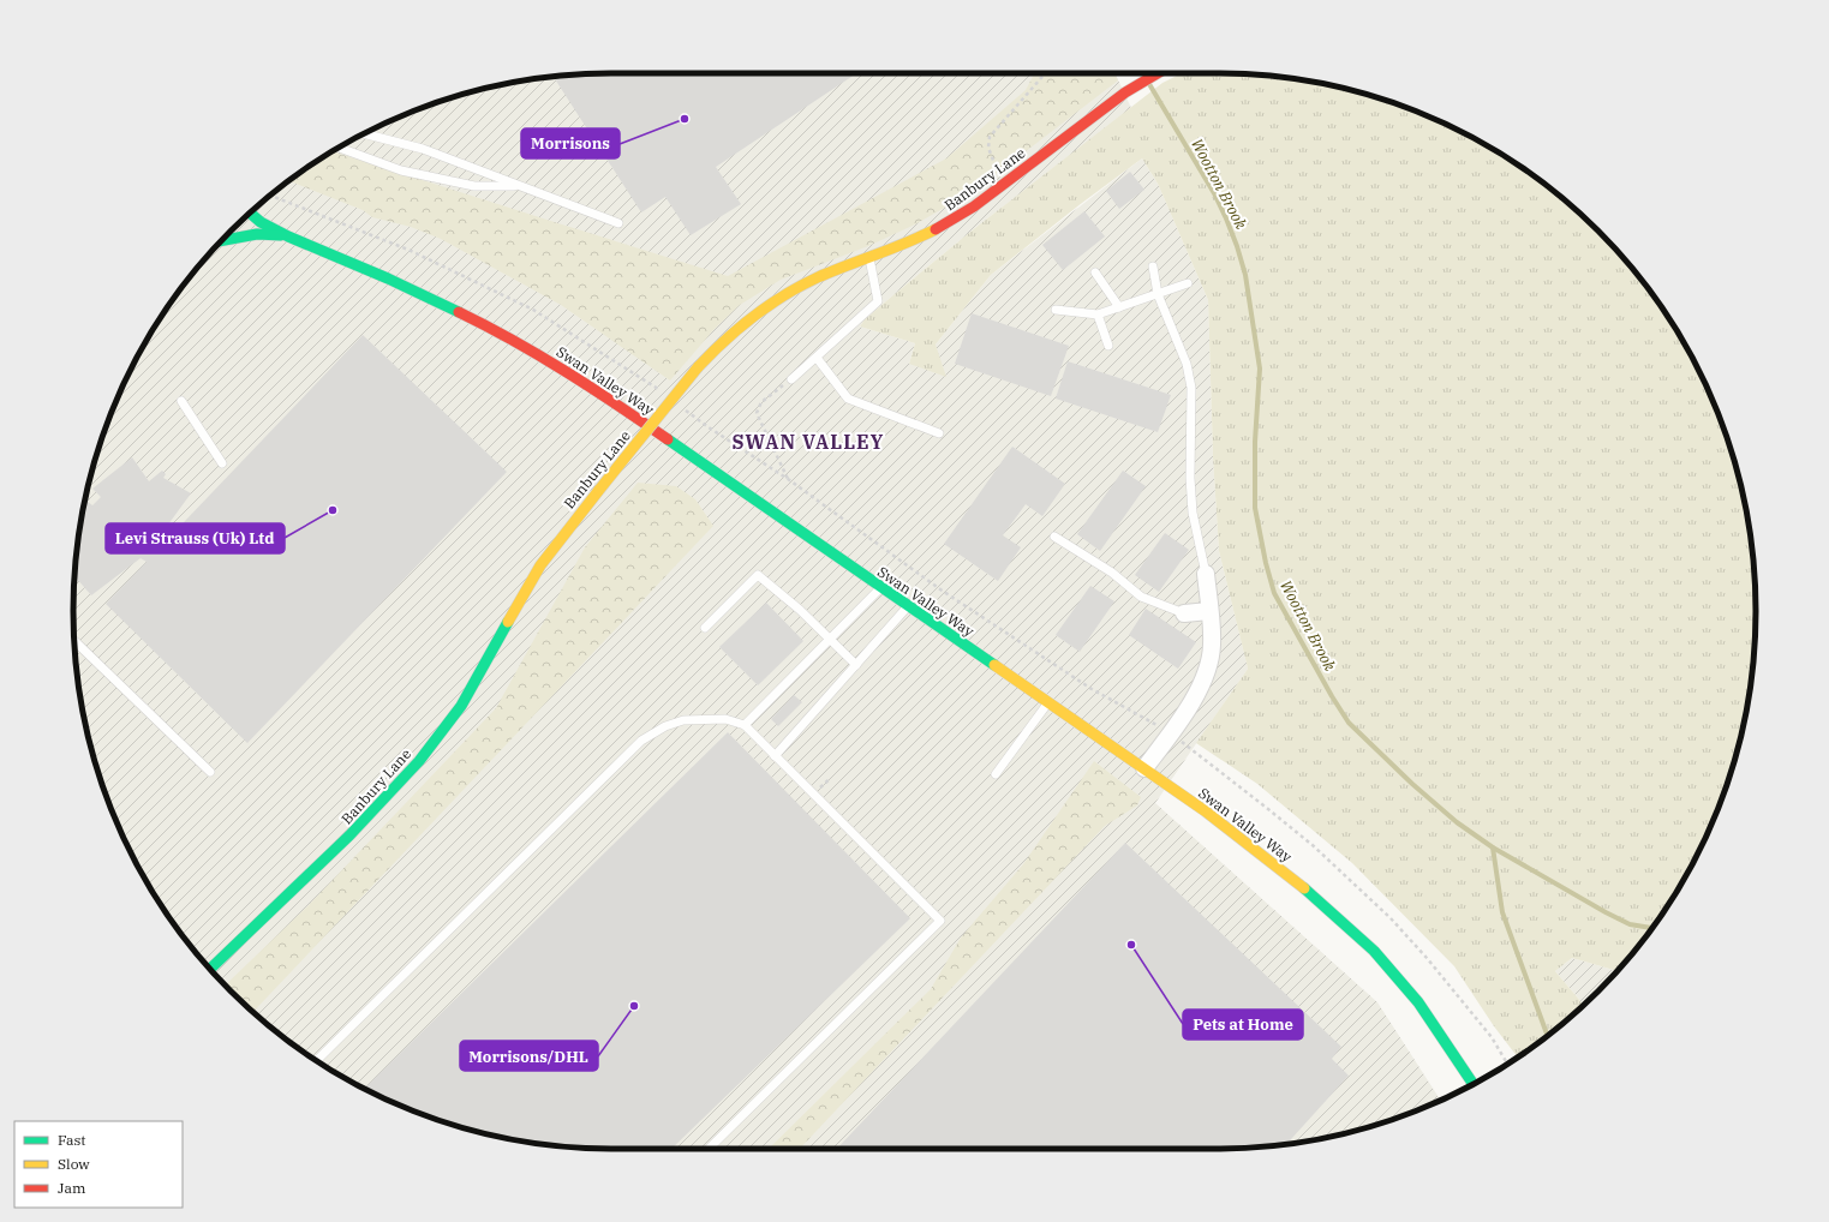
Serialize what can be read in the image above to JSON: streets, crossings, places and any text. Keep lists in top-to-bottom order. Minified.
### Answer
{"streets":{"street":["Banbury Lane","Swan Valley Way"]},"districts":["SWAN VALLEY"],"water":["Wootton Brook"],"places":["Morrisons","Levi Strauss (Uk) Ltd","Pets at Home","Morrisons/DHL"],"legend":["Fast","Slow","Jam"]}
